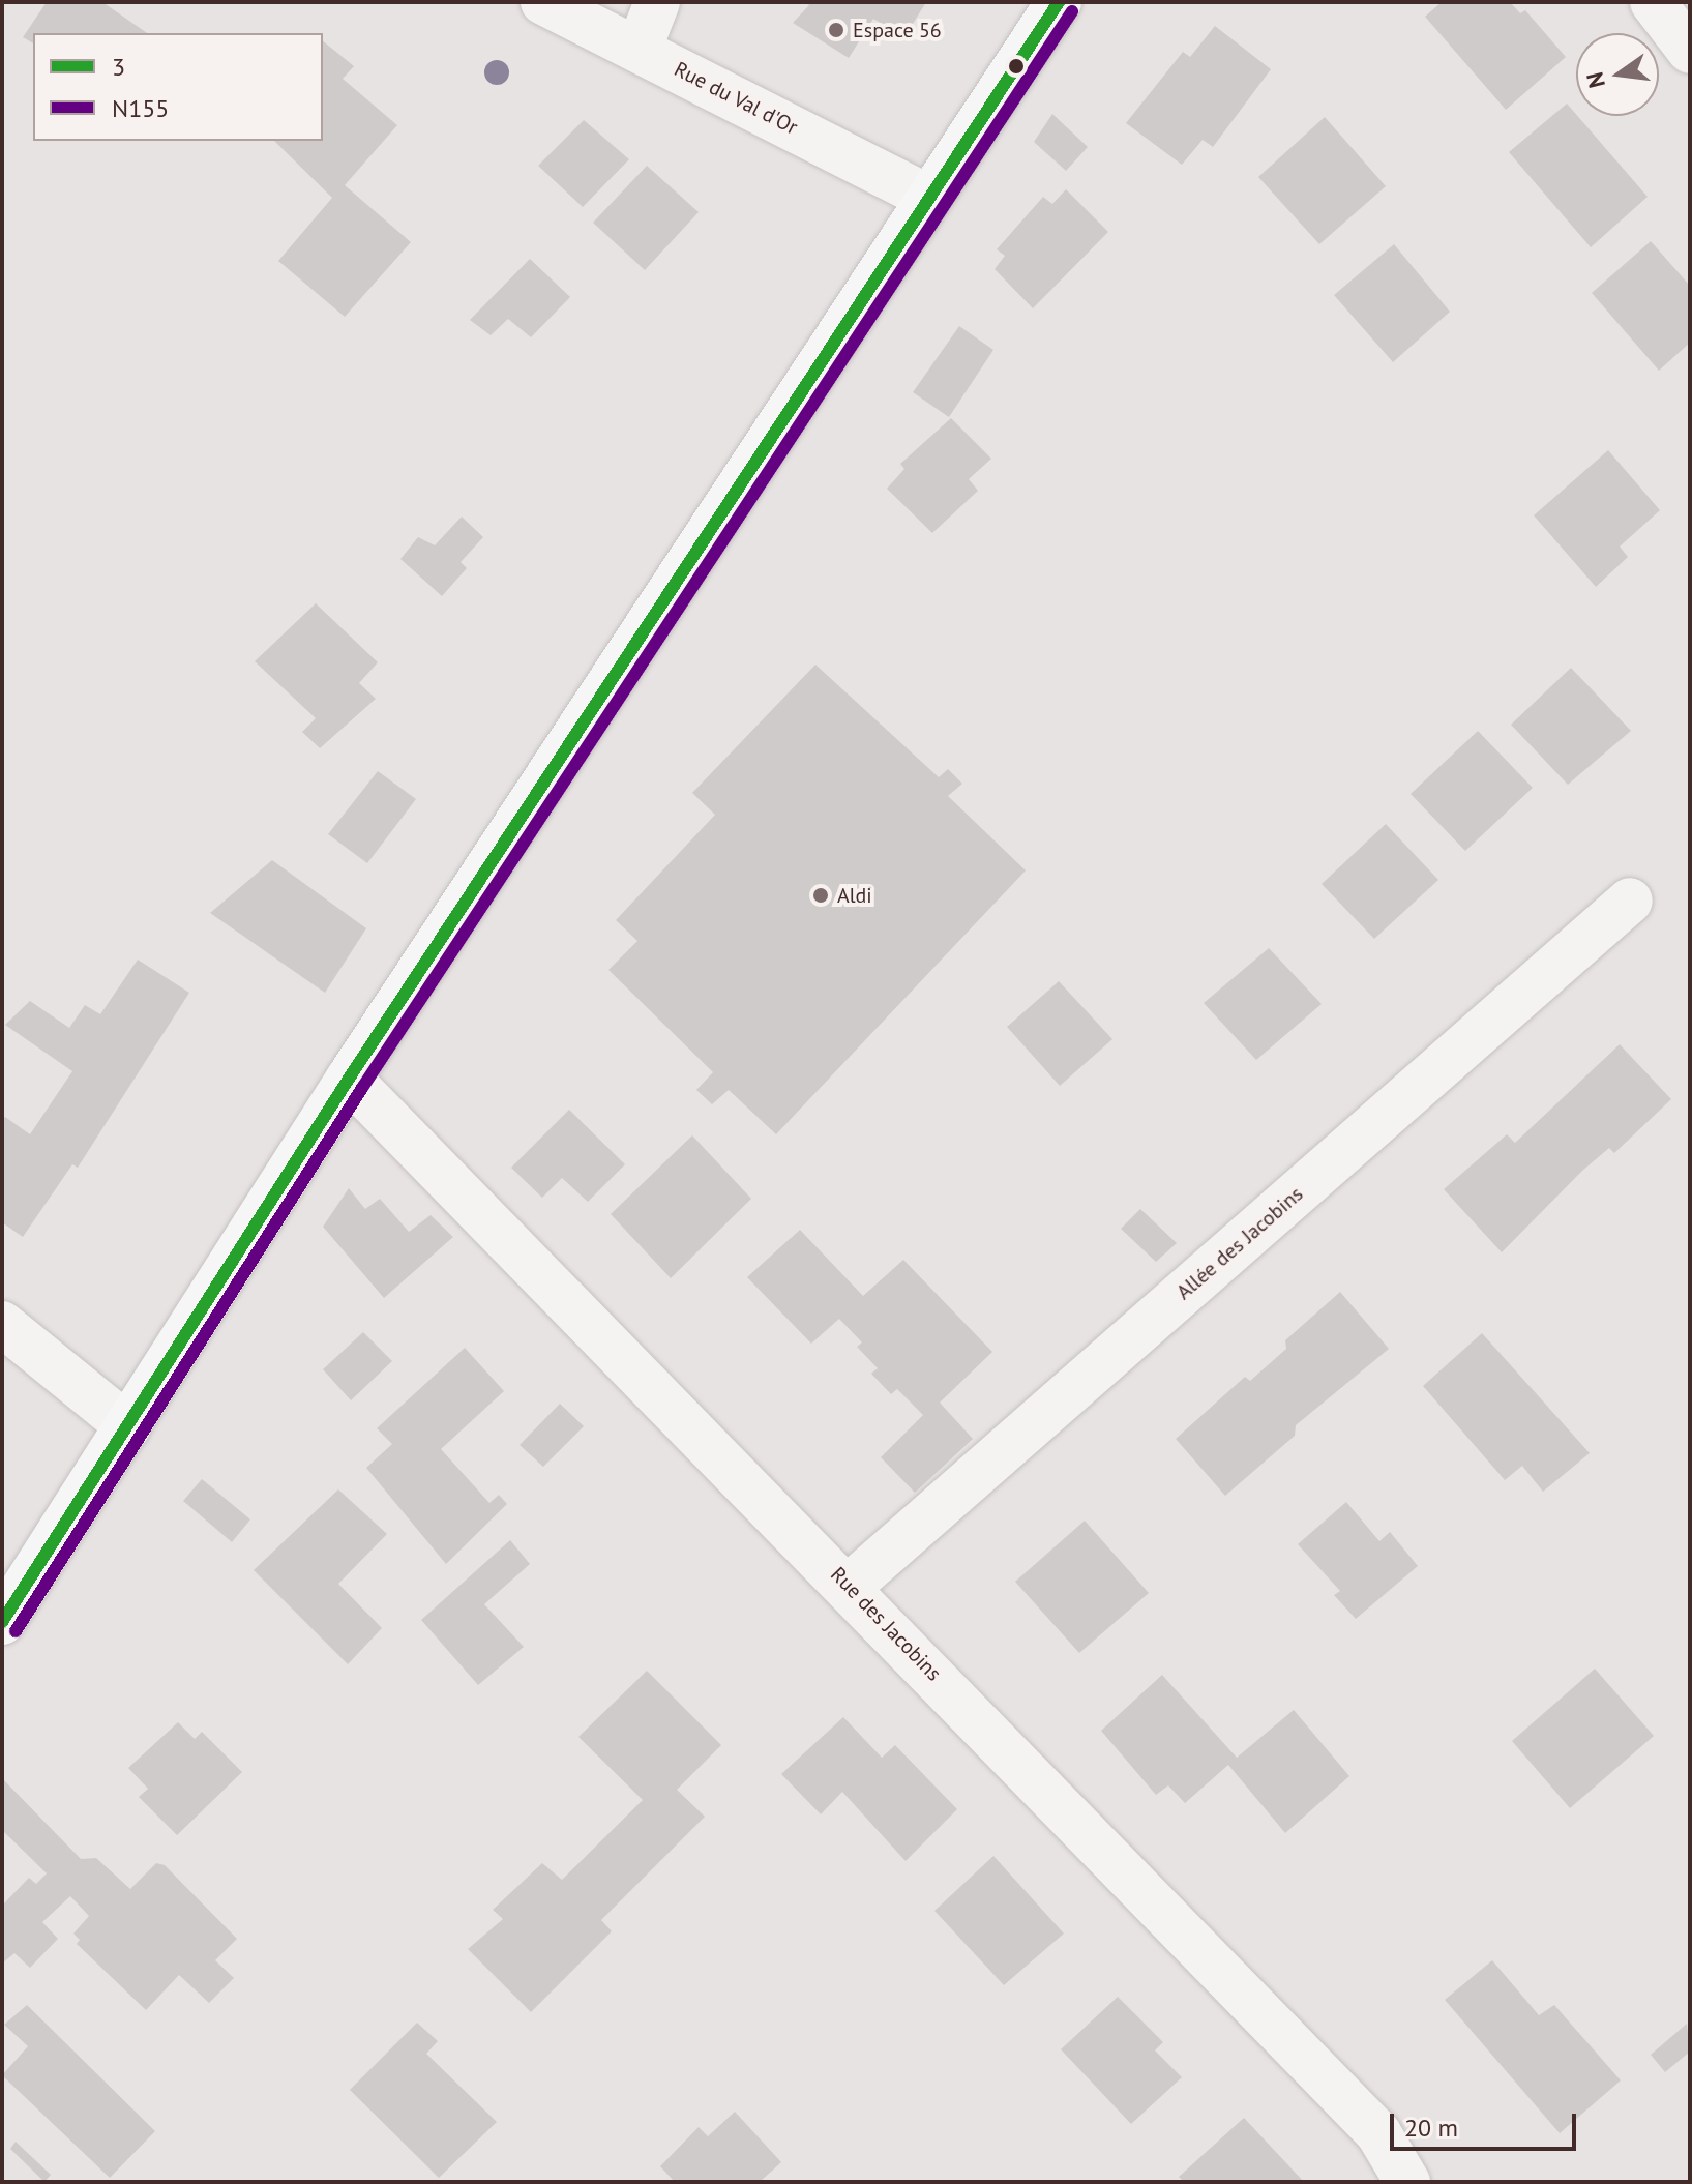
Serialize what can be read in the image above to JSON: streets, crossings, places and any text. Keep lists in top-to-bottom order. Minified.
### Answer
{"streets":{"street":["Rue du Val d'Or","Allée des Jacobins","Rue des Jacobins"]},"crossings":[["Allée des Jacobins","Rue des Jacobins"]],"places":["Espace 56","Aldi"],"lines":["transit line 3","transit line N155"],"legend":["3","N155"],"scale_bar":"20 m","north":"left"}
